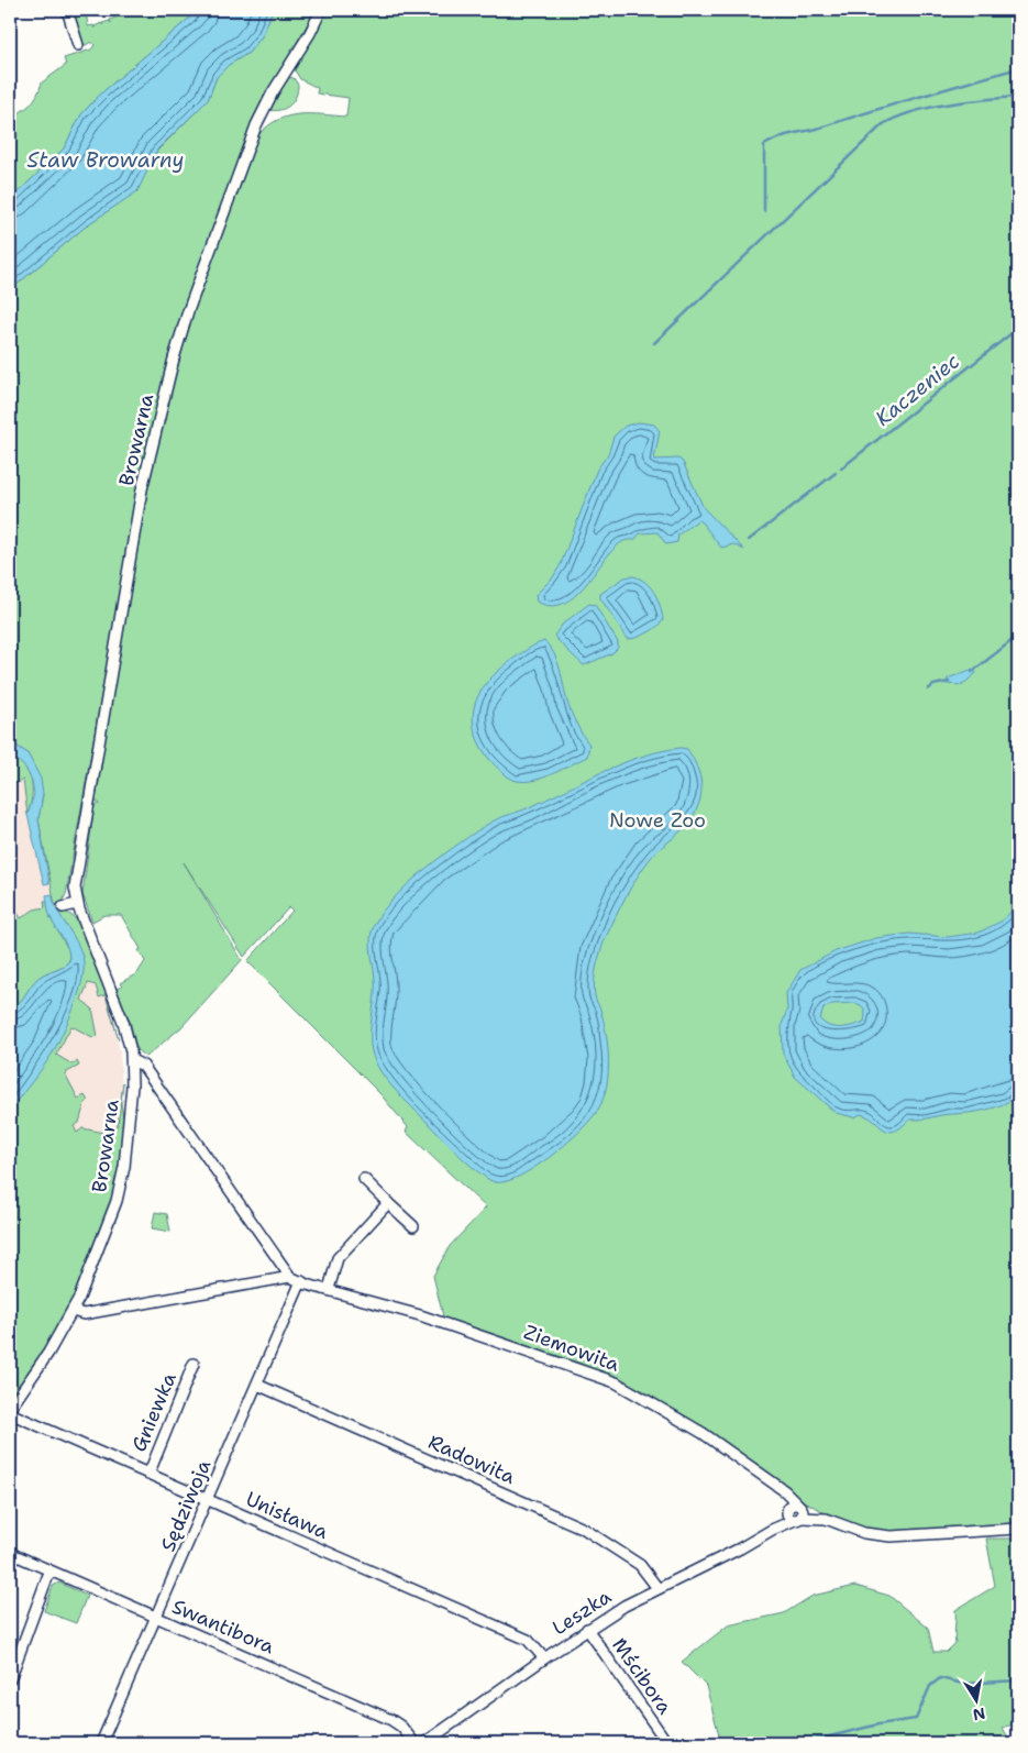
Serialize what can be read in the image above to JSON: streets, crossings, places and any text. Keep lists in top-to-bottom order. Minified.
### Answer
{"streets":{"street":["Browarna","Ziemowita","Gniewka","Radowita","Sędziwoja","Unisława","Leszka","Swantibora","Mścibora"]},"crossings":[["Ziemowita","Sędziwoja"],["Ziemowita","Leszka"],["Gniewka","Unisława"],["Radowita","Sędziwoja"],["Radowita","Leszka"],["Sędziwoja","Unisława"],["Sędziwoja","Swantibora"],["Unisława","Leszka"],["Leszka","Mścibora"]],"water":["Staw Browarny","Kaczeniec"],"parks":["Nowe Zoo"],"north":"bottom"}
